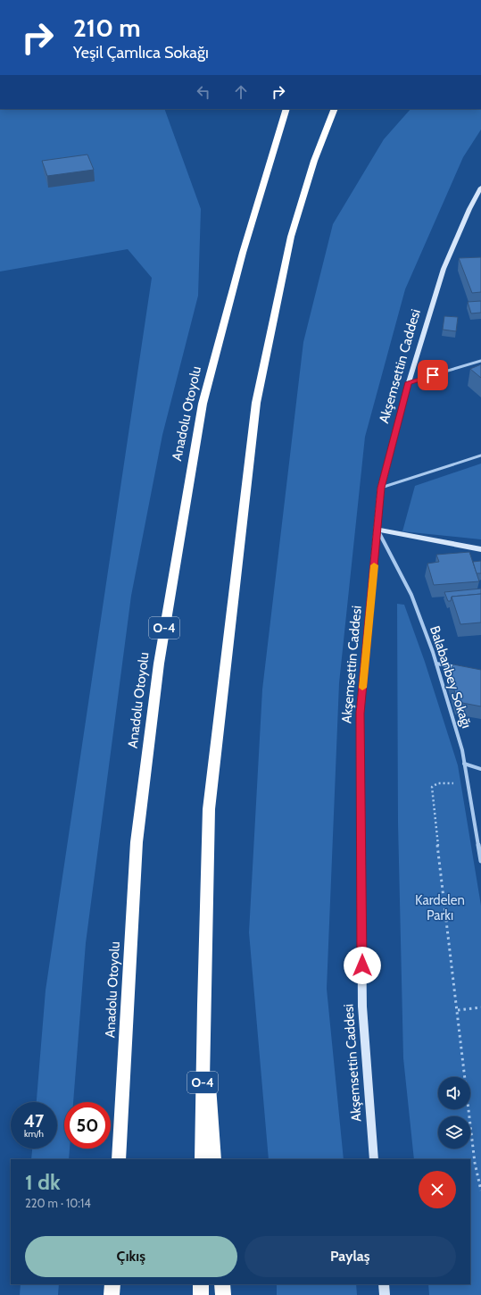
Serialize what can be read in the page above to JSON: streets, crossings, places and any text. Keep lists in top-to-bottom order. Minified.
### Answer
{"streets":{"highway":["Anadolu Otoyolu","O-4"],"main road":["Akşemsettin Caddesi"],"street":["Balabanbey Sokağı"]},"crossings":[["Akşemsettin Caddesi","Balabanbey Sokağı"]],"parks":["Kardelen Parkı"],"page":{"turn":["210 m","Yeşil Çamlıca Sokağı"],"speed":"47 km/h","limit":"50","heading":["1 dk","220 m · 10:14"],"buttons":["Çıkış","Paylaş"]}}
